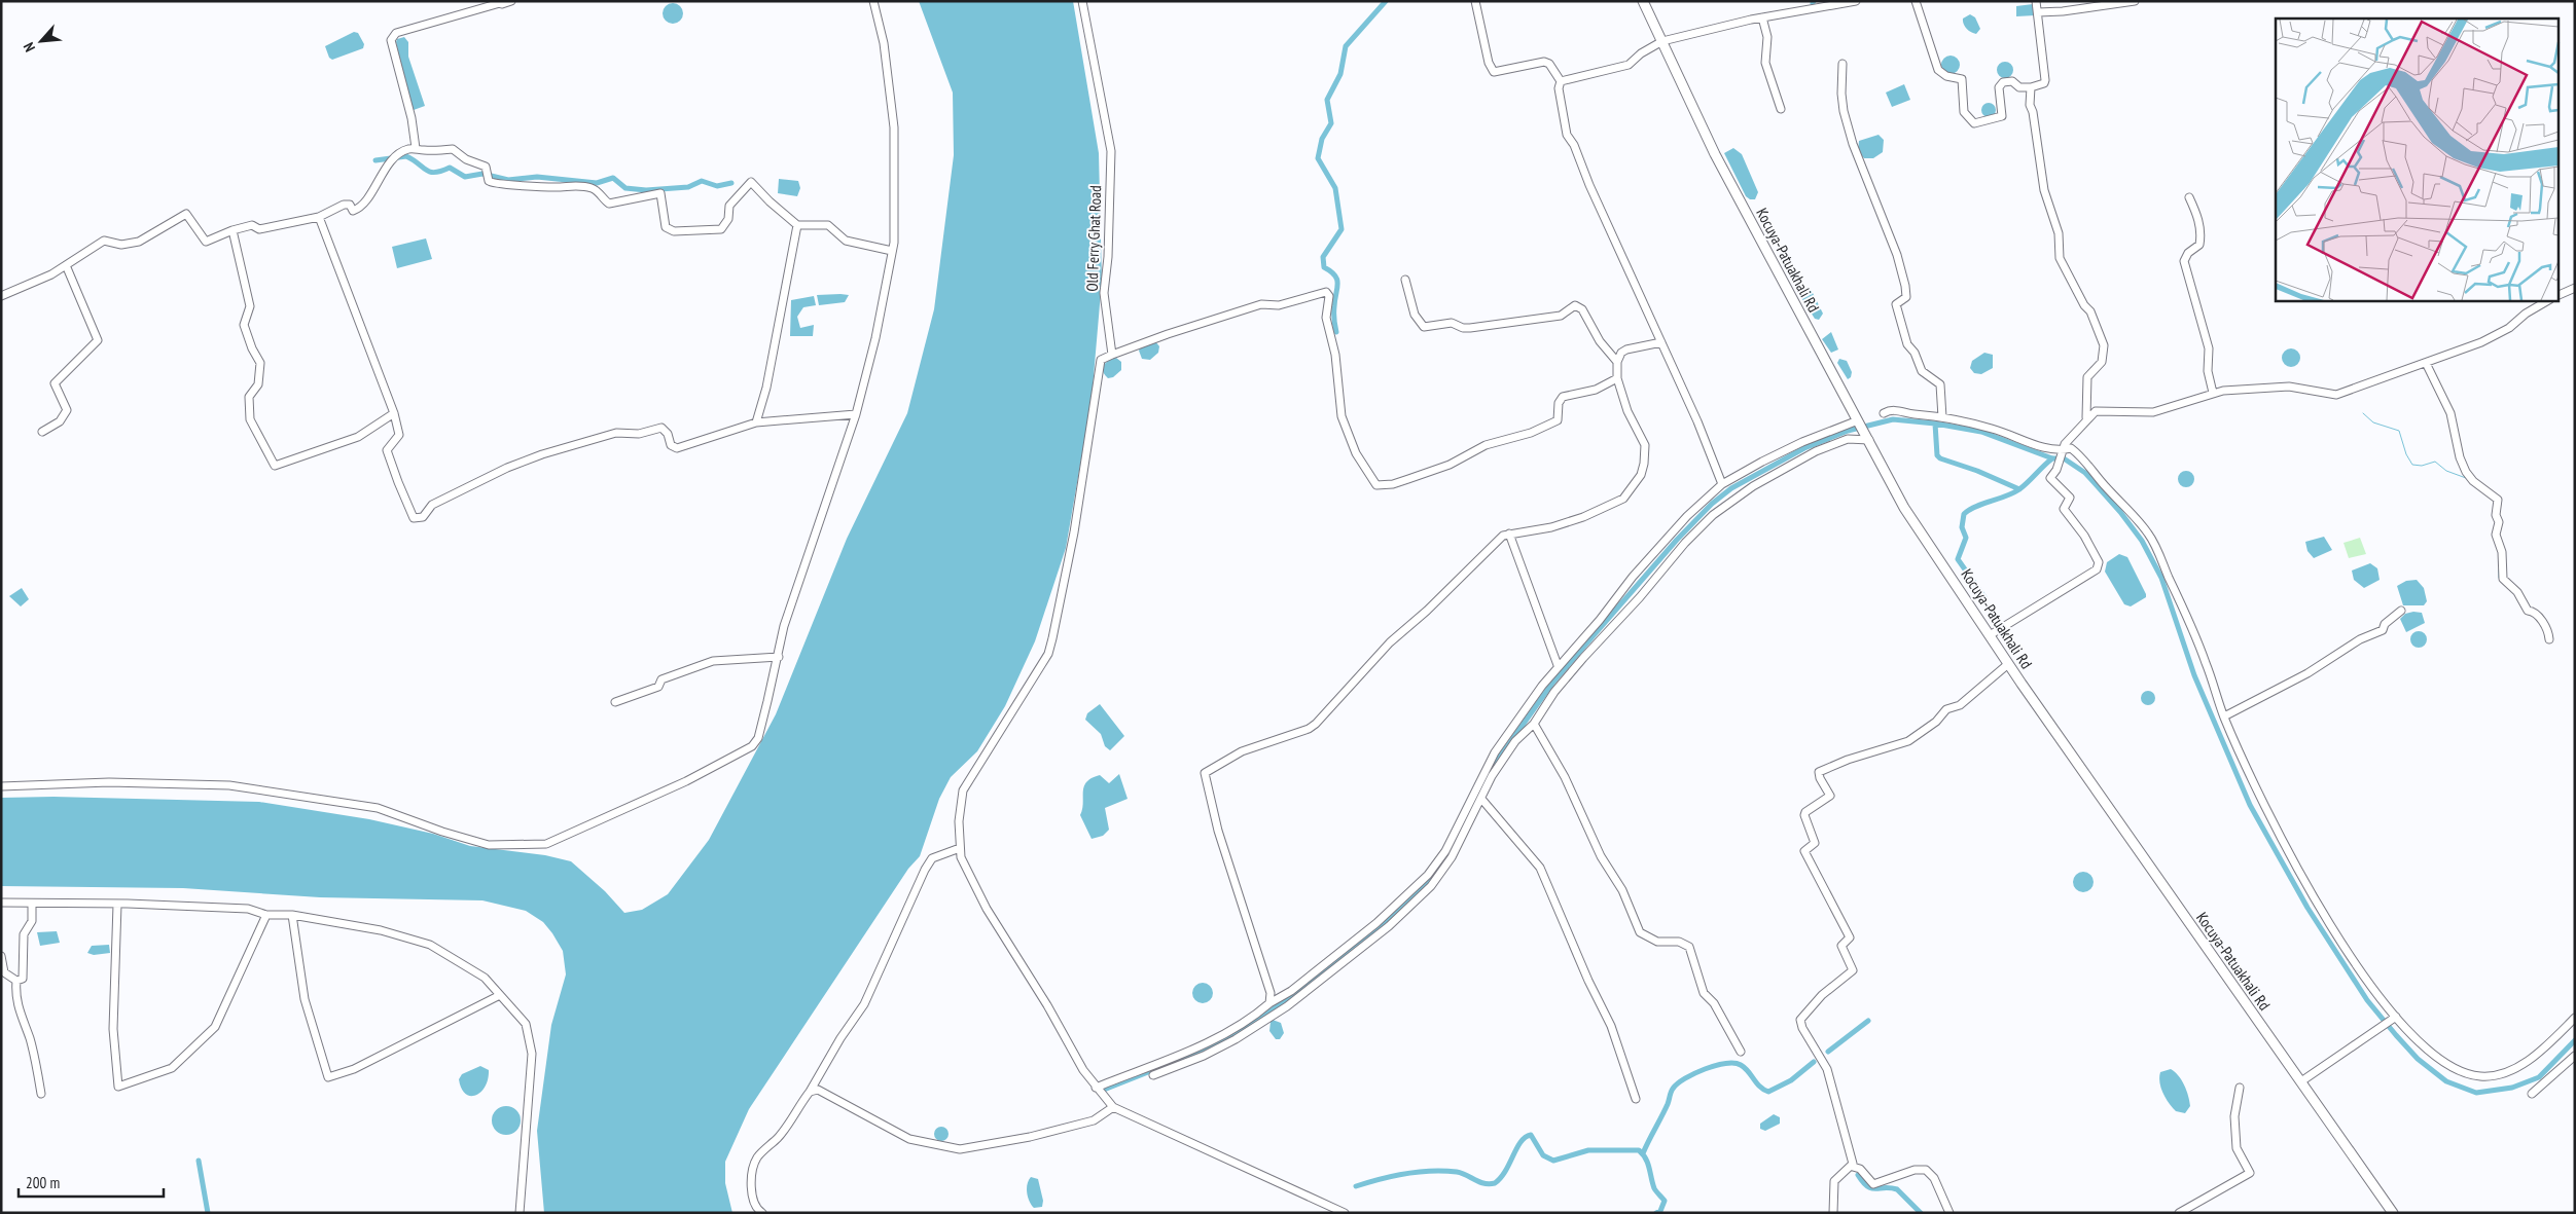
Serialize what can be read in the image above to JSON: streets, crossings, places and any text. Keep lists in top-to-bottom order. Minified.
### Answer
{"streets":{"main road":["Kocuya-Patuakhali Rd"],"street":["Old Ferry Ghat Road"]},"scale_bar":"200 m","north":"bottom left"}
